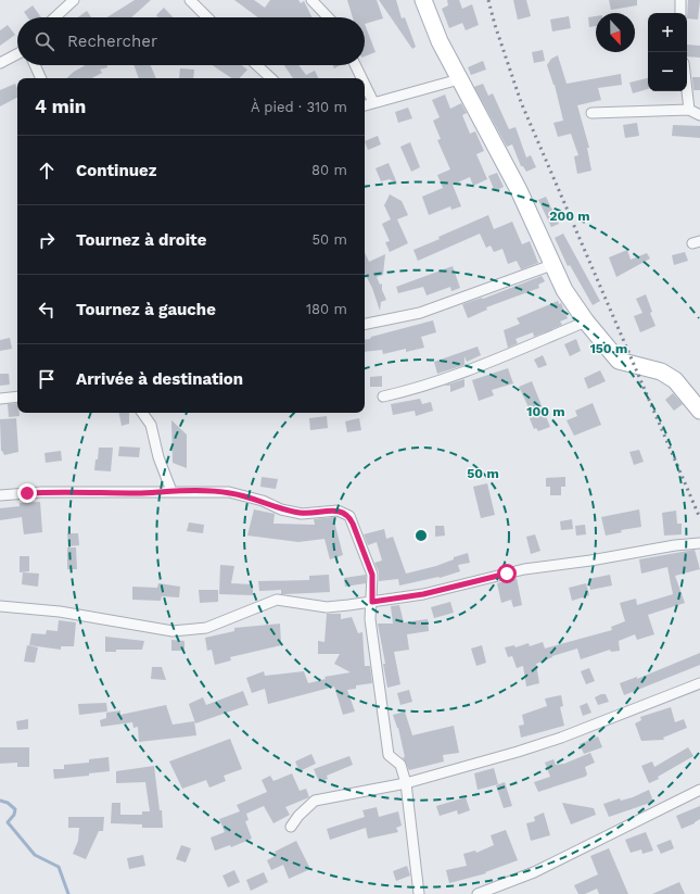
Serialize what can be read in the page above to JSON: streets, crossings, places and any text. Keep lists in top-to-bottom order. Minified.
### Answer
{"north":"bottom","page":{"map_buttons":["+","−"],"search":"Rechercher","heading":["4 min","À pied · 310 m"],"list":[["Continuez","80 m"],["Tournez à droite","50 m"],["Tournez à gauche","180 m"],"Arrivée à destination"]},"rings":["200 m","150 m","100 m","50 m"]}
